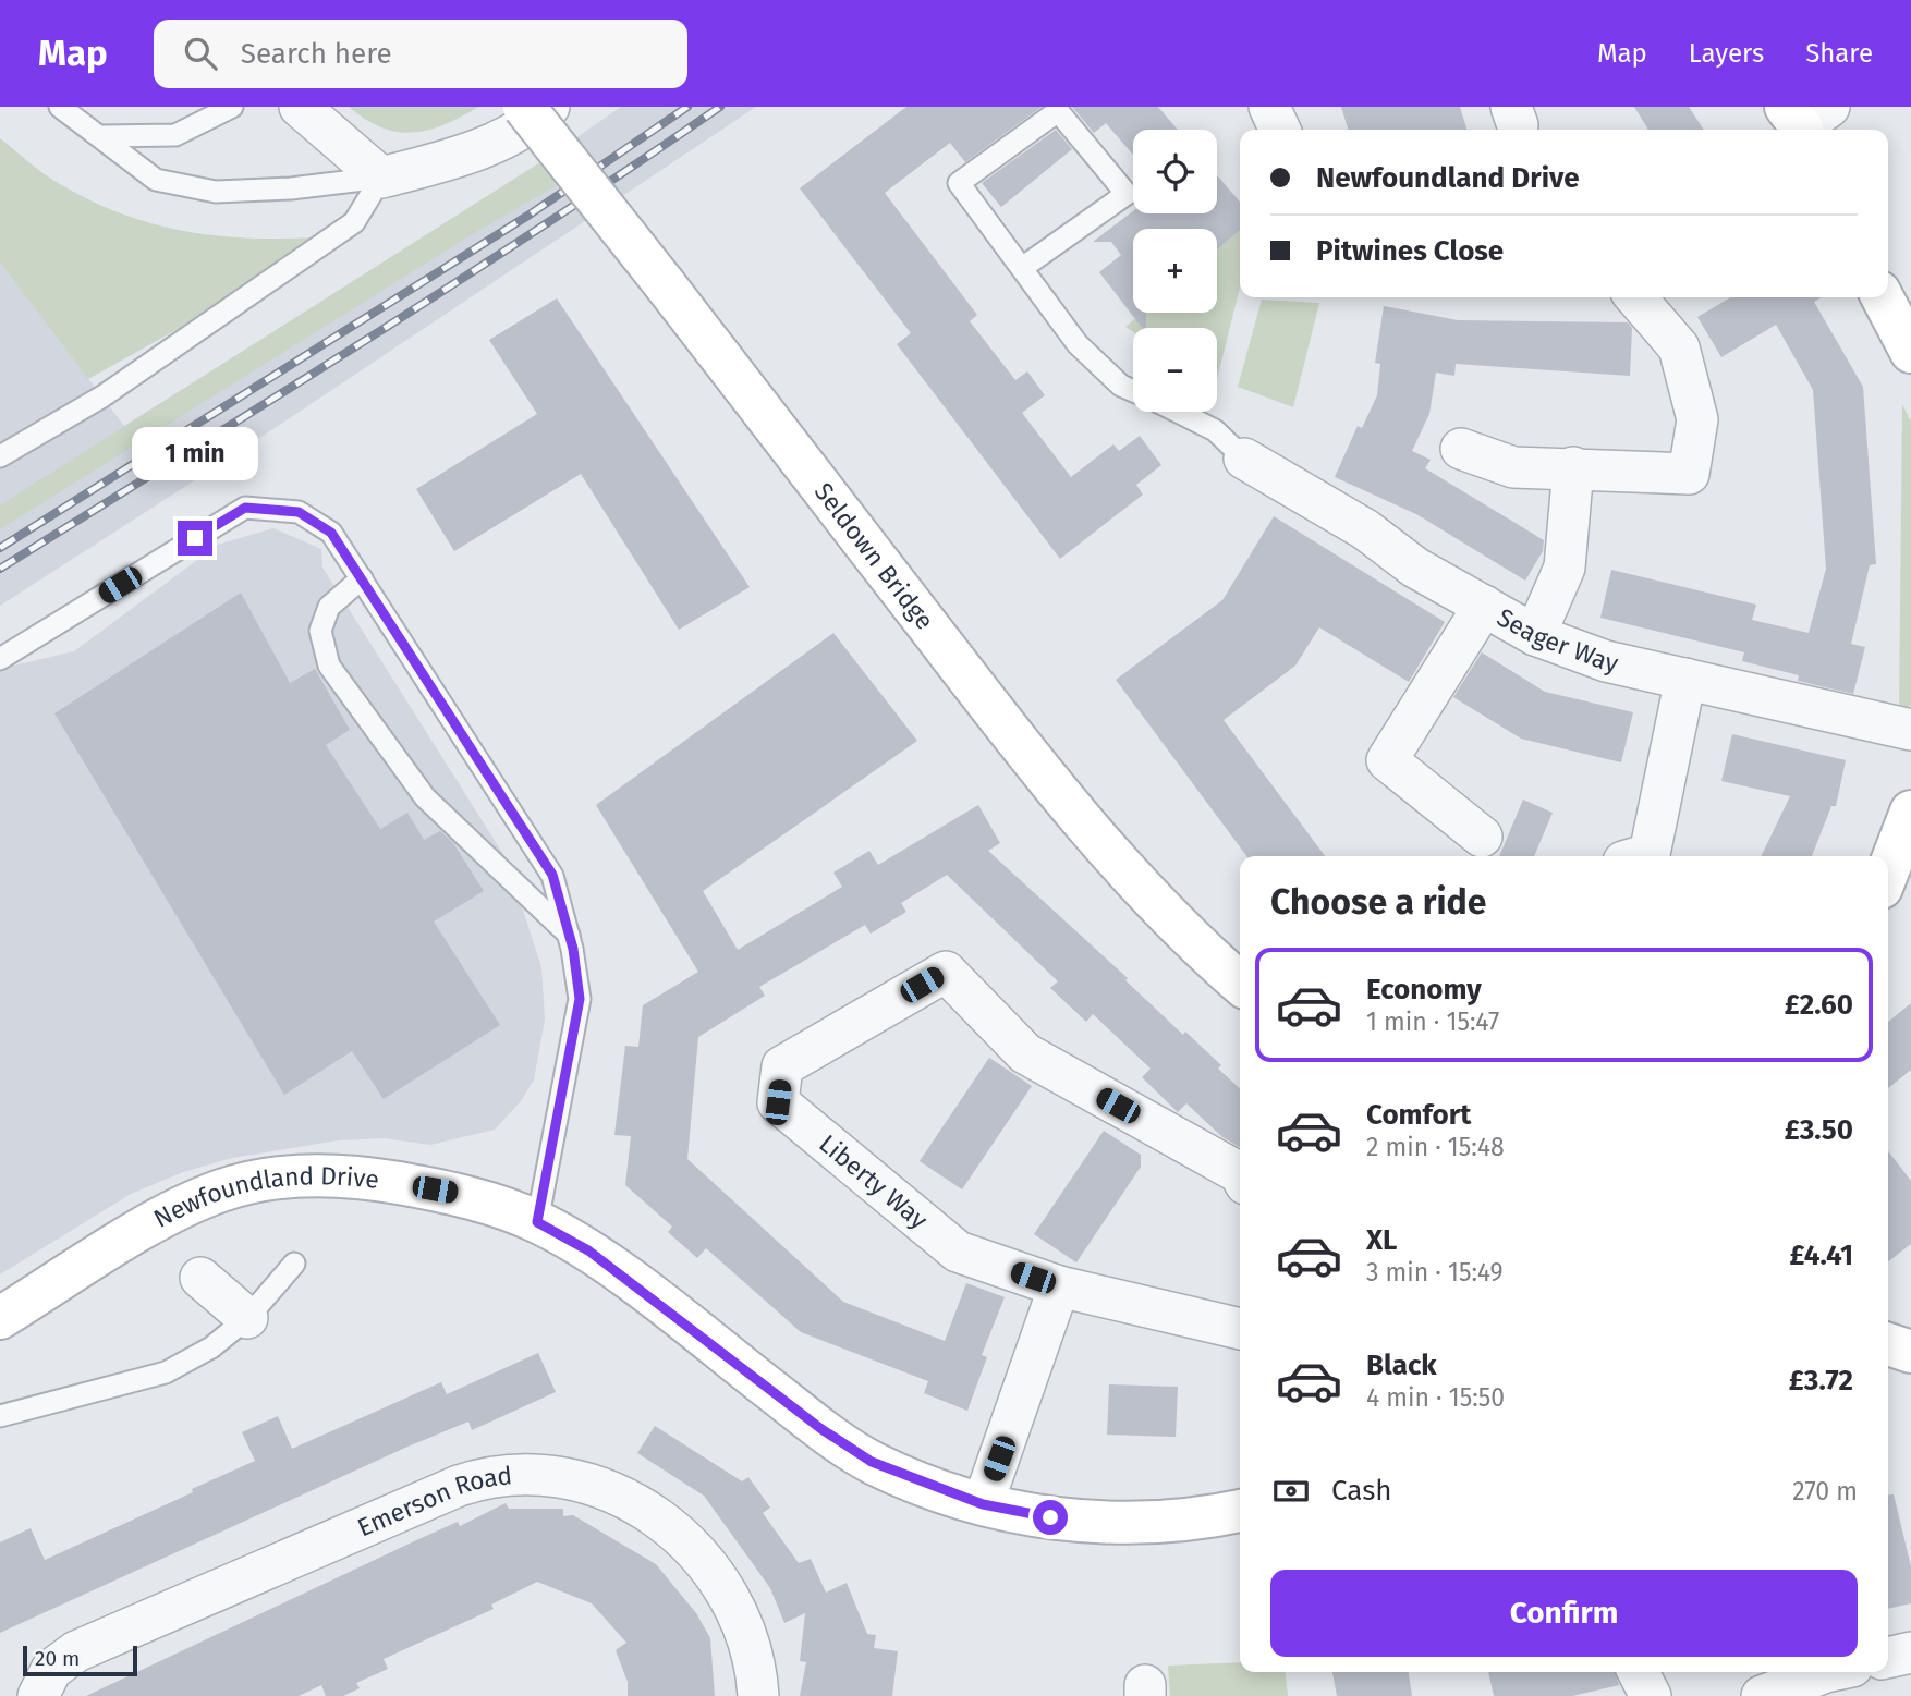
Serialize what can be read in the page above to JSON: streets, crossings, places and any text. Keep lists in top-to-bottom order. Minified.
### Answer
{"streets":{"street":["Seldown Bridge","Seager Way","Liberty Way","Newfoundland Drive","Emerson Road"]},"scale_bar":"20 m","page":{"header":"Map","search":"Search here","nav":["Map","Layers","Share"],"map_buttons":["+","−"],"banner":["Newfoundland Drive","Pitwines Close"],"bubble":"1 min","heading":"Choose a ride","list":[{"name":"Economy","note":"1 min · 15:47","value":"£2.60"},{"name":"Comfort","note":"2 min · 15:48","value":"£3.50"},{"name":"XL","note":"3 min · 15:49","value":"£4.41"},{"name":"Black","note":"4 min · 15:50","value":"£3.72"}],"pay":["Cash","270 m"],"buttons":"Confirm","scale":"20 m"}}
